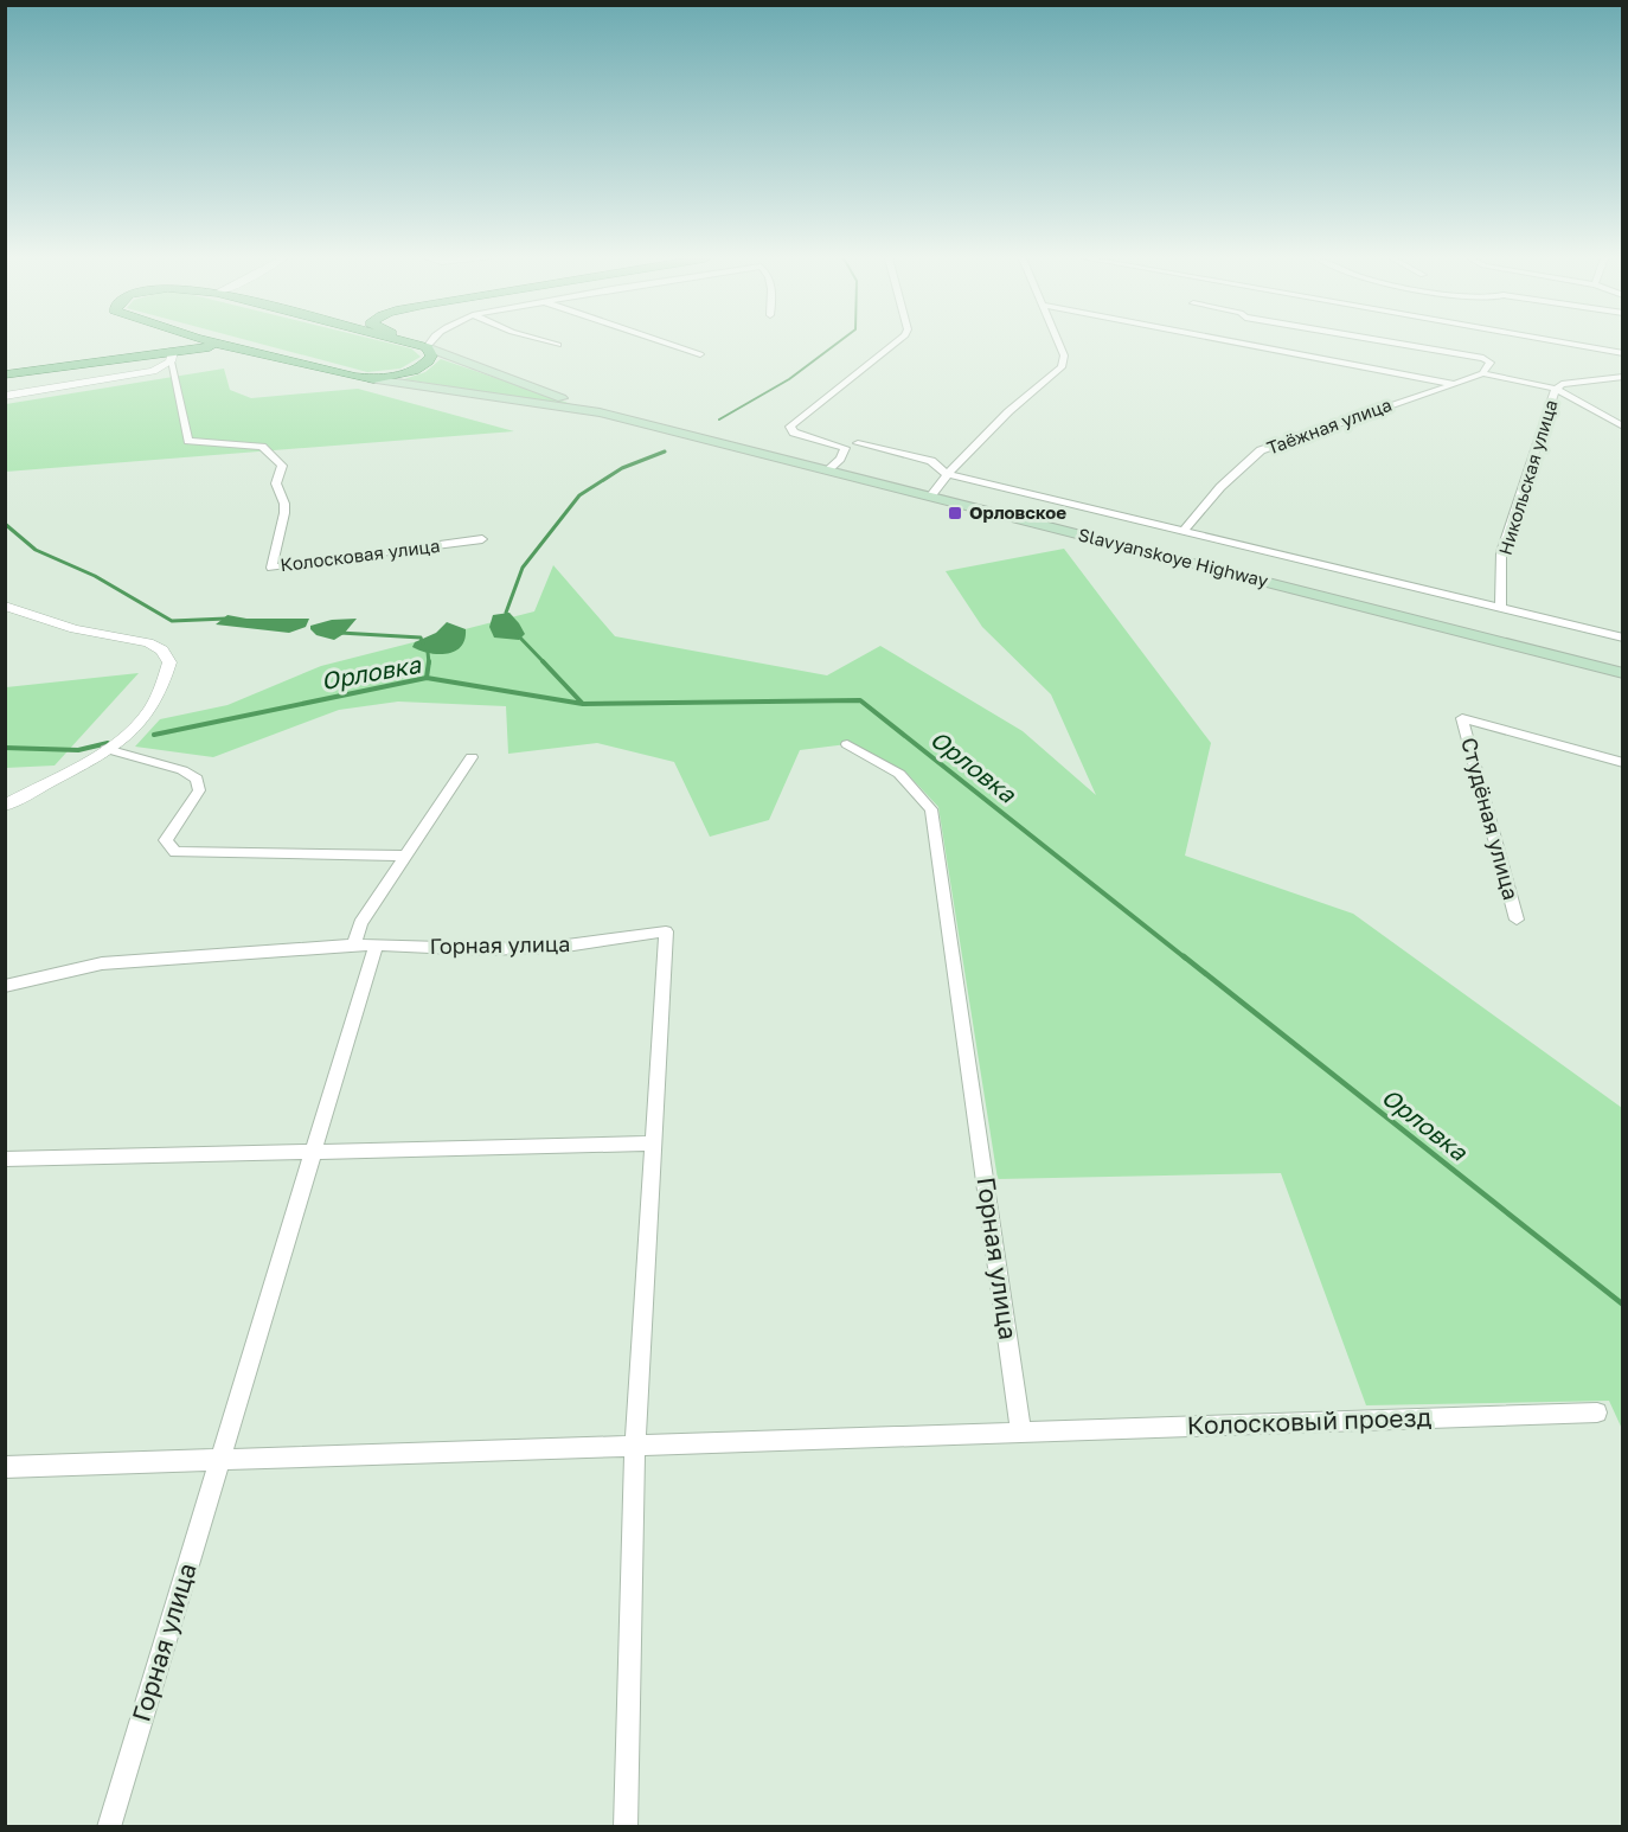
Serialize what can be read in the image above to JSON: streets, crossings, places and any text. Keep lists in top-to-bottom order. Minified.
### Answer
{"streets":{"main road":["Slavyanskoye Highway"],"street":["Таёжная улица","Никольская улица","Колосковая улица","Студёная улица","Горная улица","Колосковый проезд"]},"crossings":[["Горная улица","Колосковый проезд"]],"water":["Орловка"],"places":{"transit":["Орловское"]}}
